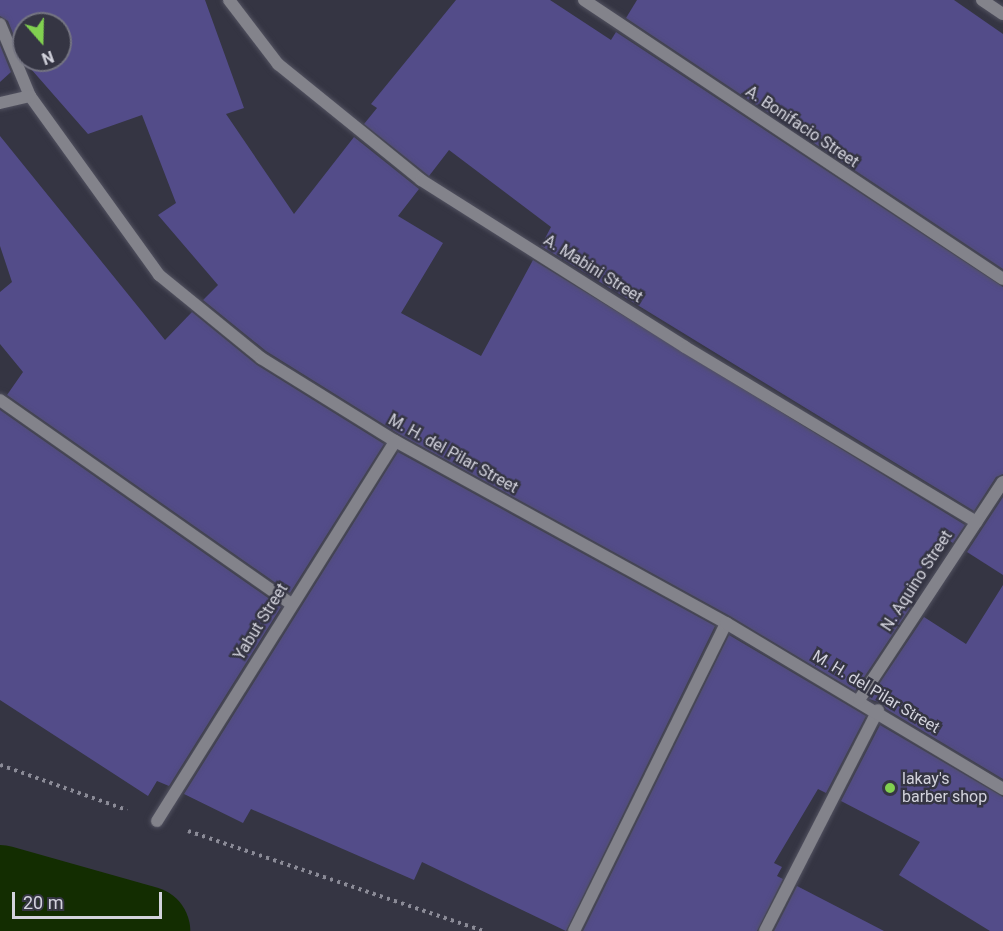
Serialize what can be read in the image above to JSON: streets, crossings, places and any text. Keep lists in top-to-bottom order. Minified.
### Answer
{"streets":{"street":["A. Bonifacio Street","A. Mabini Street","M. H. del Pilar Street","N. Aquino Street","Yabut Street"]},"crossings":[["A. Mabini Street","N. Aquino Street"],["M. H. del Pilar Street","N. Aquino Street"],["M. H. del Pilar Street","Yabut Street"]],"places":["lakay's barber shop"],"scale_bar":"20 m","north":"bottom"}
